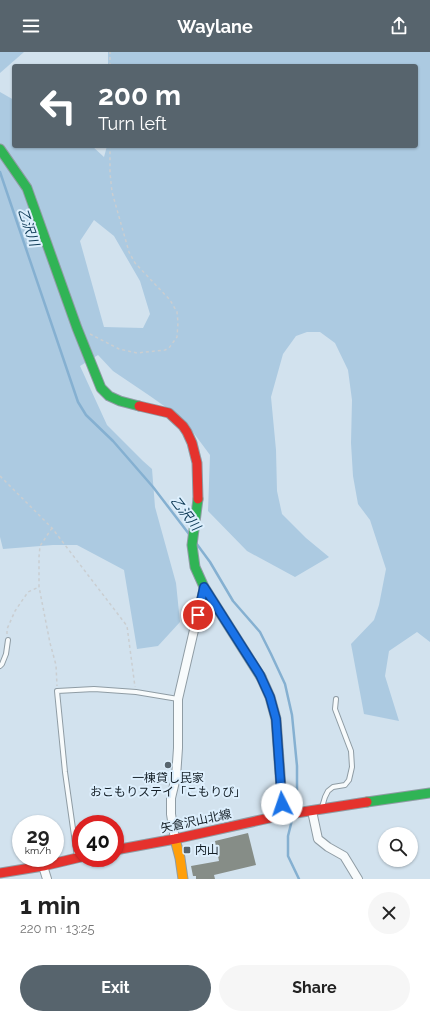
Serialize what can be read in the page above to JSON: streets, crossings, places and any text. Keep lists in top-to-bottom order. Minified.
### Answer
{"streets":{"street":["矢倉沢山北線"]},"water":["乙沢川"],"places":{"other":["一棟貸し民家 おこもりステイ「こもりび」"],"transit":["内山"]},"page":{"header":"Waylane","turn":["200 m","Turn left"],"speed":"29 km/h","limit":"40","heading":["1 min","220 m · 13:25"],"buttons":["Exit","Share"]}}
